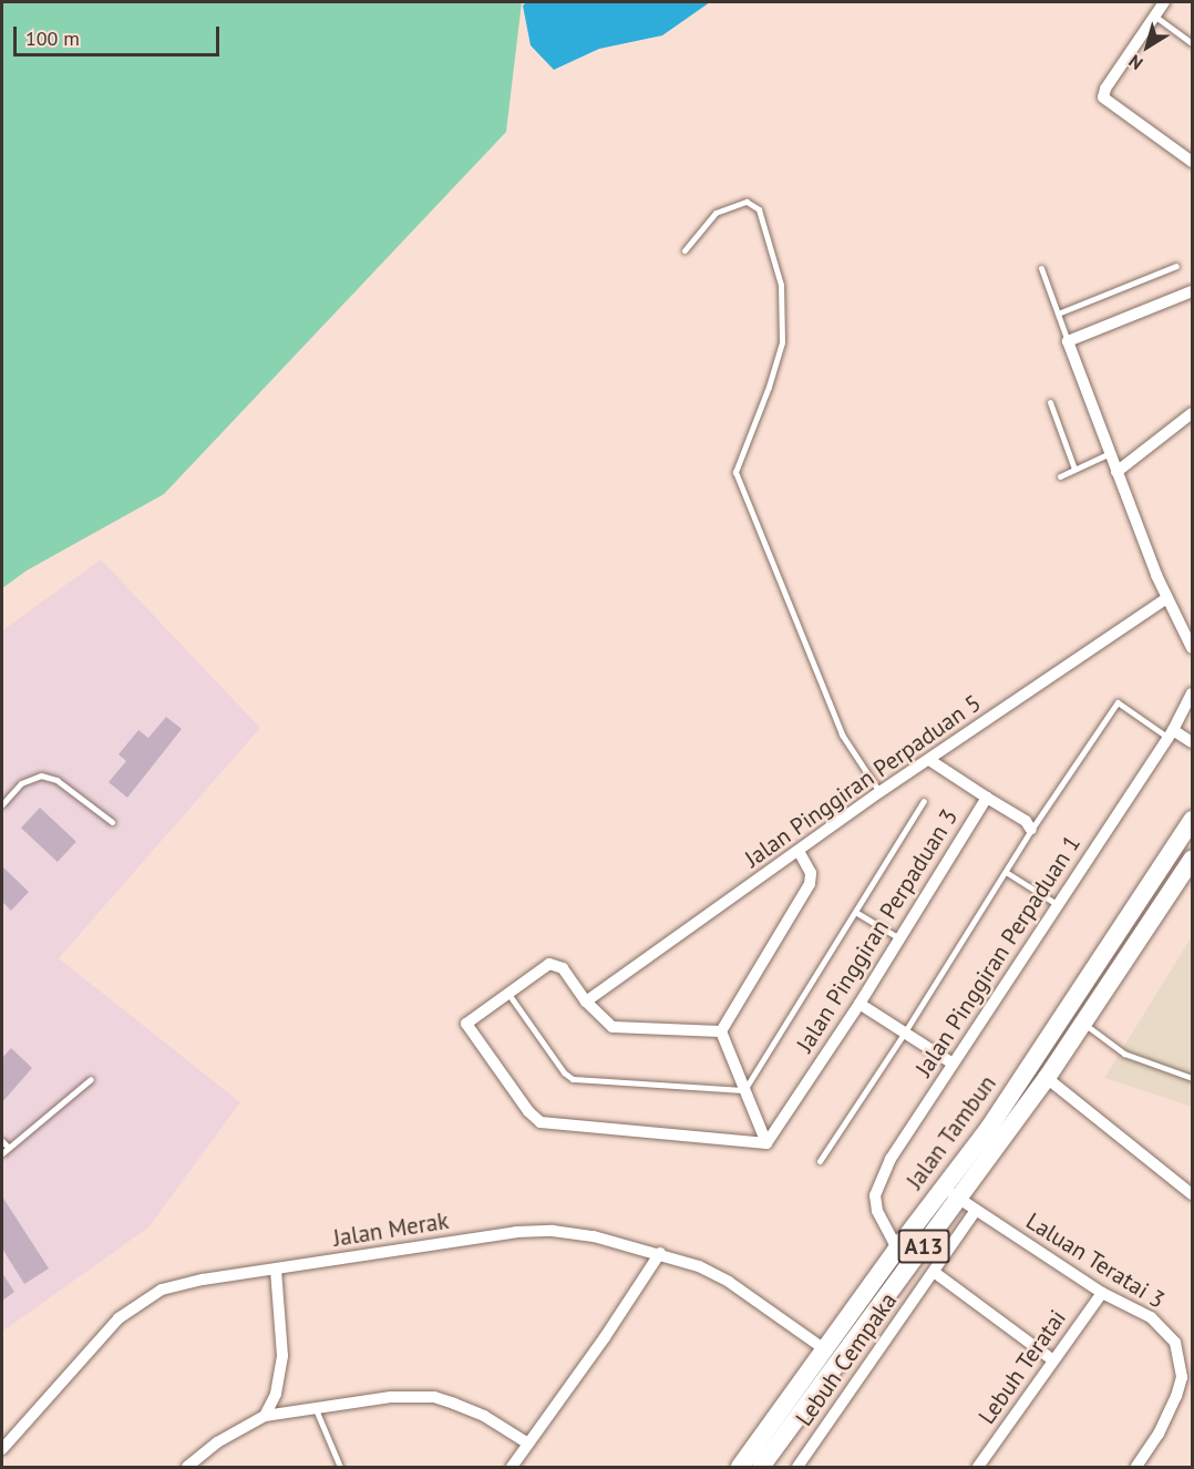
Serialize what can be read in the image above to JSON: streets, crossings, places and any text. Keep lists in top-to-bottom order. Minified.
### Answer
{"streets":{"main road":["Jalan Tambun","A13"],"street":["Jalan Pinggiran Perpaduan 5","Jalan Pinggiran Perpaduan 3","Jalan Pinggiran Perpaduan 1","Jalan Merak","Laluan Teratai 3","Lebuh Cempaka","Lebuh Teratai"]},"crossings":[["Jalan Pinggiran Perpaduan 5","Jalan Pinggiran Perpaduan 3"],["Jalan Pinggiran Perpaduan 1","Jalan Tambun"],["Jalan Tambun","Jalan Merak"],["Jalan Tambun","Laluan Teratai 3"],["Laluan Teratai 3","Lebuh Cempaka"],["Laluan Teratai 3","Lebuh Teratai"]],"scale_bar":"100 m","north":"bottom left"}
